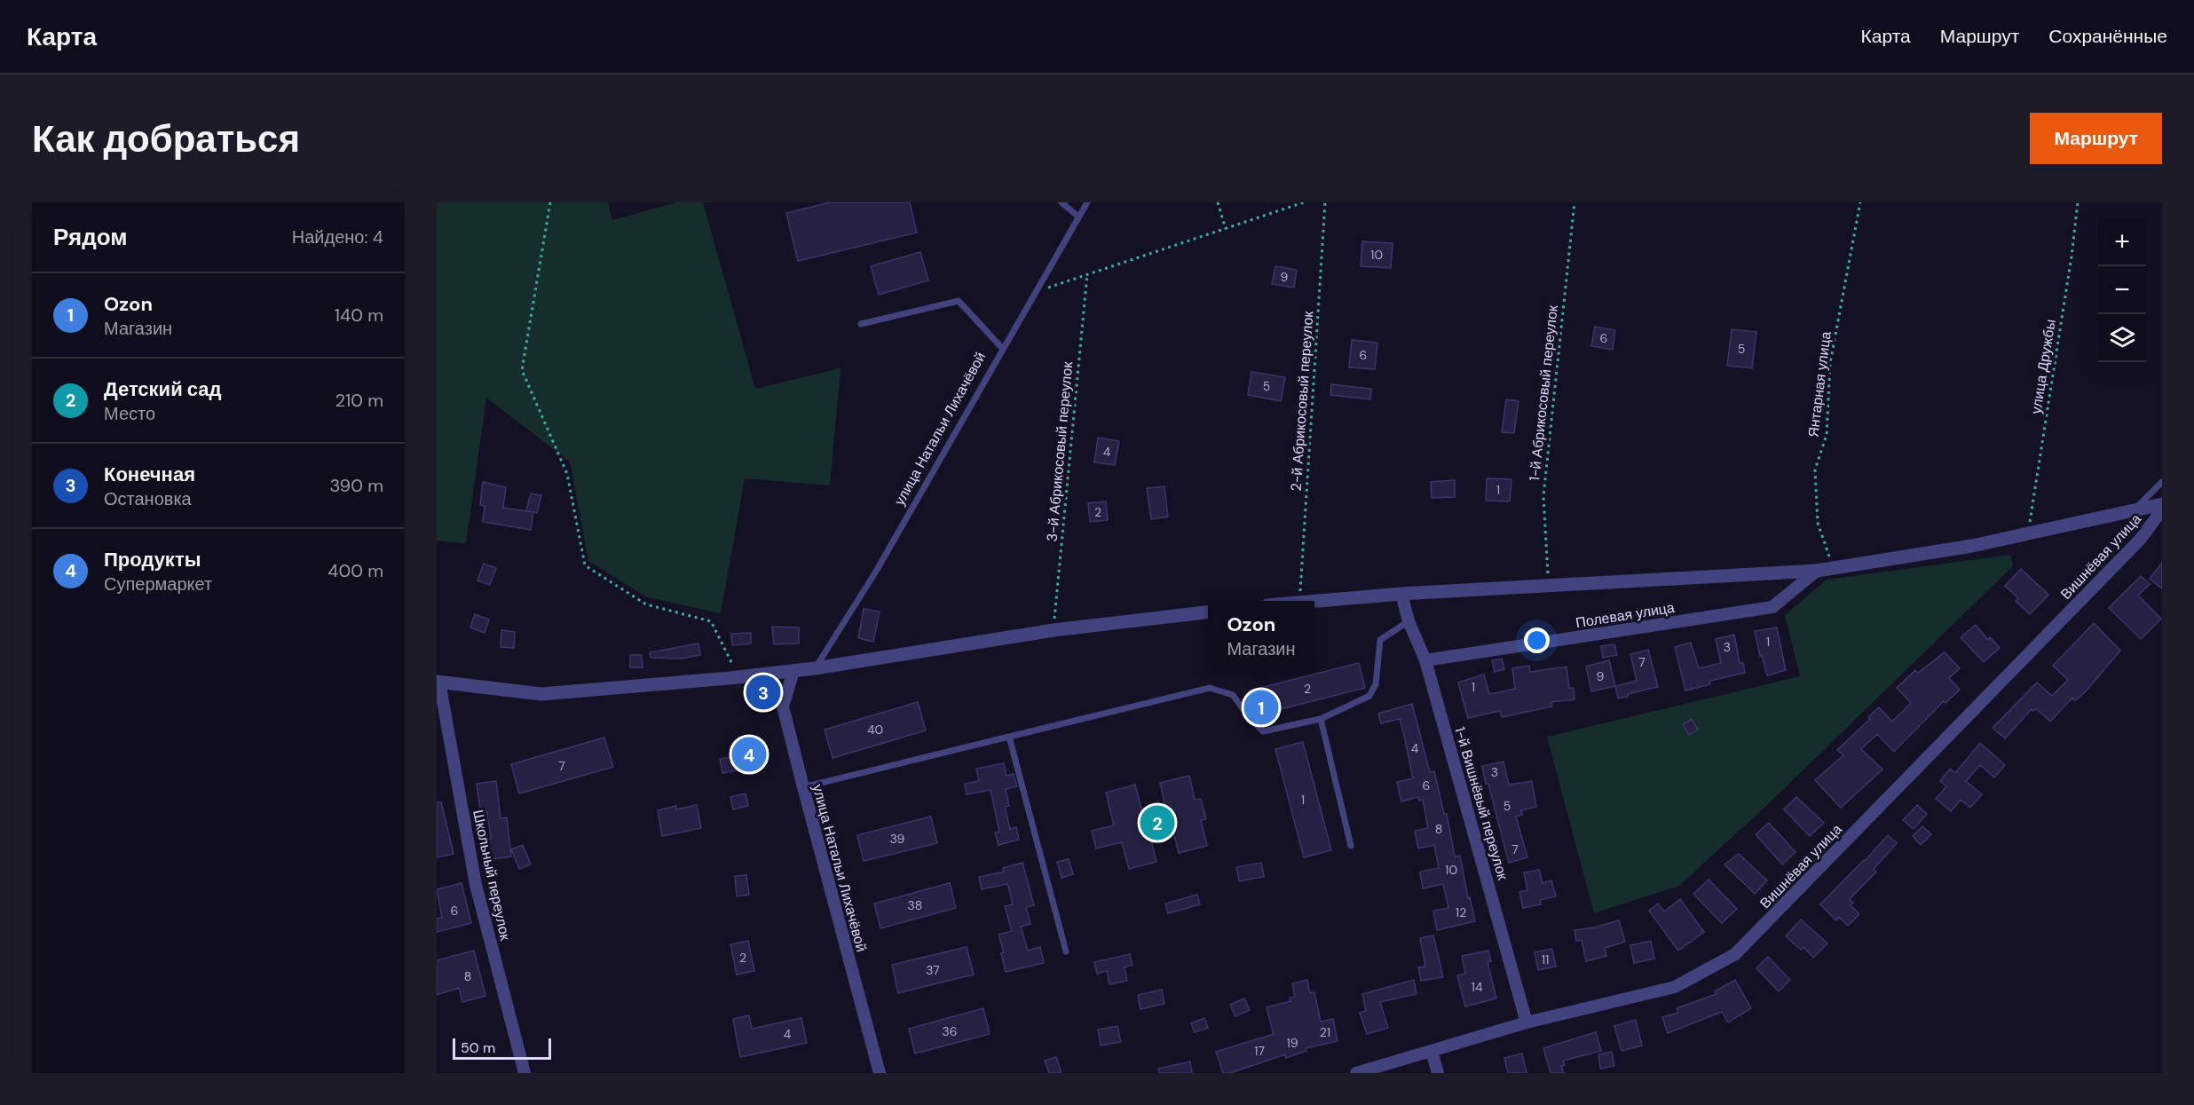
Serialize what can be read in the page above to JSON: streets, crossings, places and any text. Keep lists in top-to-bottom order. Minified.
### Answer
{"streets":{"street":["улица Натальи Лихачёвой","Вишнёвая улица","Полевая улица","1-й Вишнёвый переулок","Школьный переулок"],"path":["улица Дружбы","Янтарная улица","1-й Абрикосовый переулок","2-й Абрикосовый переулок","3-й Абрикосовый переулок"]},"crossings":[["Вишнёвая улица","1-й Вишнёвый переулок"],["Полевая улица","1-й Вишнёвый переулок"]],"house_numbers":["10","9","6","5","6","5","4","1","2","1","3","7","9","1","2","40","4","7","3","6","1","5","8","39","7","10","38","6","12","2","11","37","8","14","36","21","4","19","17"],"scale_bar":"50 m","page":{"header":"Карта","nav":["Карта","Маршрут","Сохранённые"],"buttons":"Маршрут","title":"Как добраться","heading":["Рядом","Найдено: 4"],"map_buttons":["+","−"],"list":[{"mark":"1","name":"Ozon","note":"Магазин","value":"140 m"},{"mark":"2","name":"Детский сад","note":"Место","value":"210 m"},{"mark":"3","name":"Конечная","note":"Остановка","value":"390 m"},{"mark":"4","name":"Продукты","note":"Супермаркет","value":"400 m"}],"popup":["Ozon","Магазин"],"pins":["3","1","4","2"],"scale":"50 m"}}
